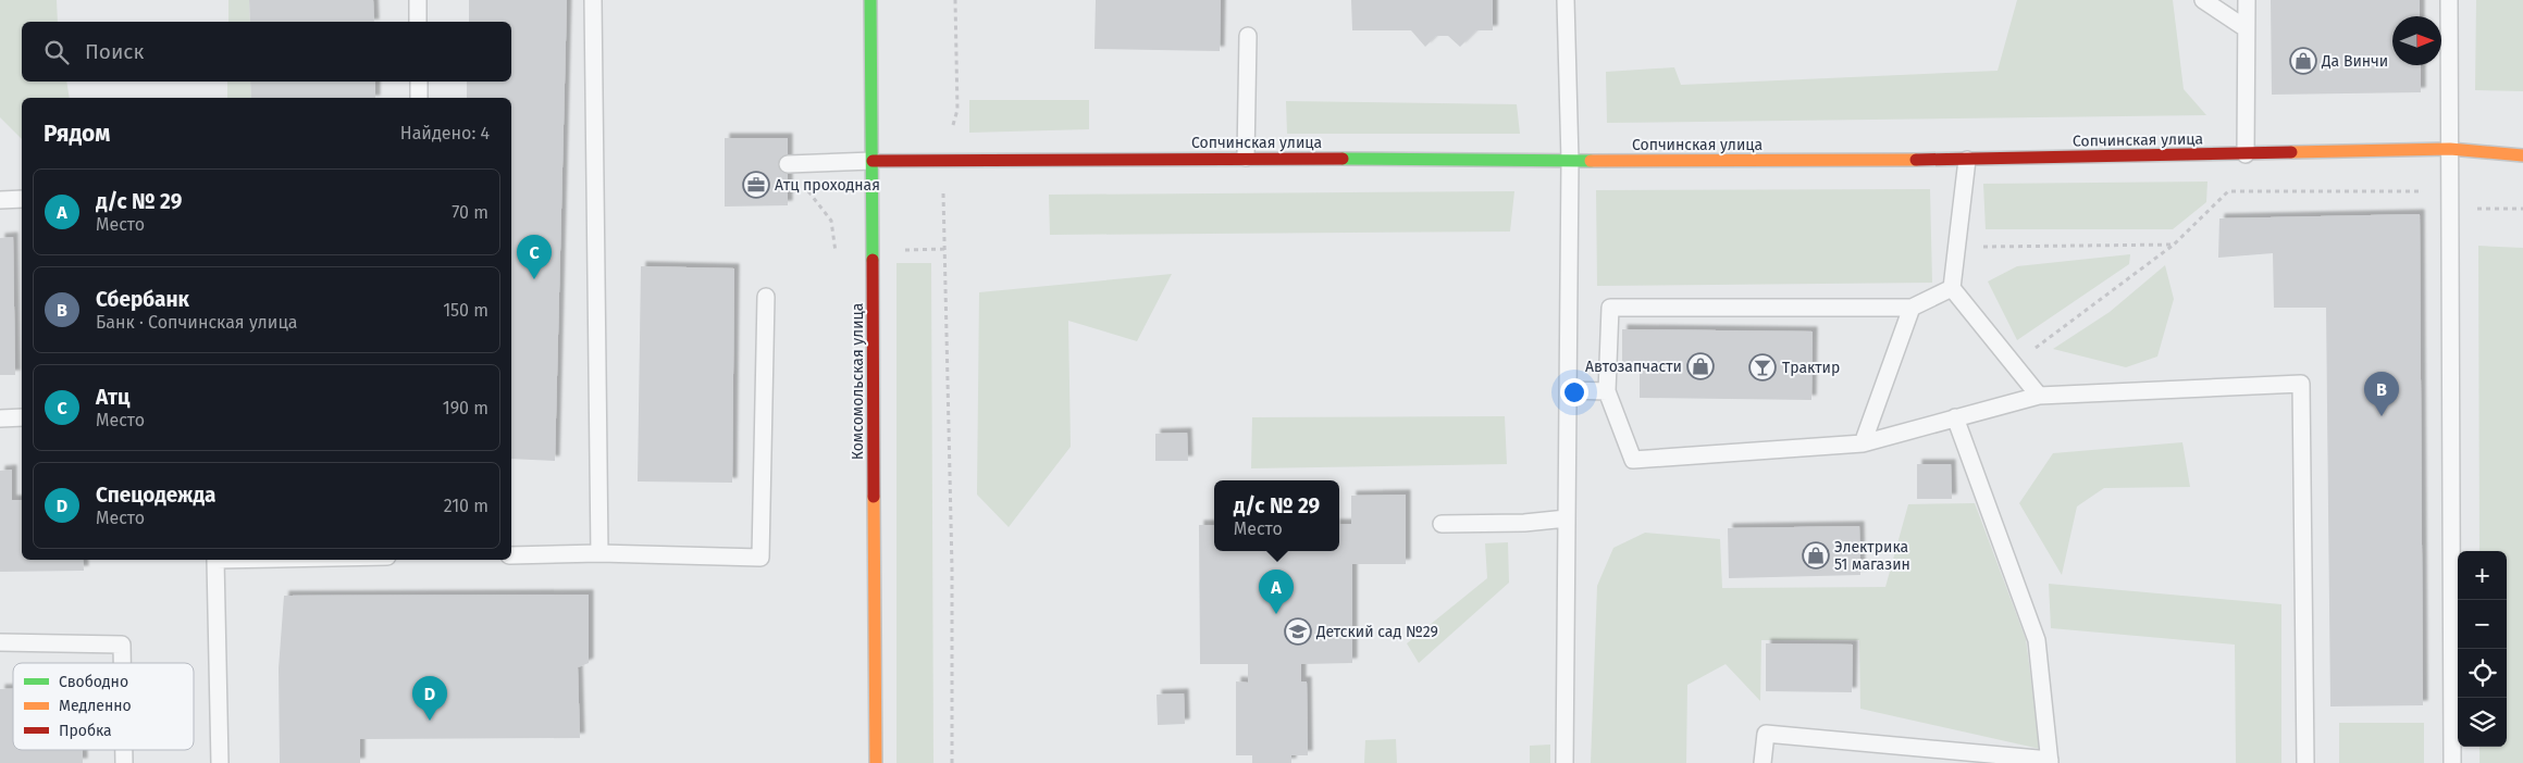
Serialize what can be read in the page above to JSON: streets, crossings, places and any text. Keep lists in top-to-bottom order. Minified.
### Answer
{"streets":{"street":["Сопчинская улица","Комсомольская улица"]},"crossings":[["Сопчинская улица","Комсомольская улица"]],"places":{"shop":["Да Винчи","Автозапчасти","Электрика 51 магазин"],"office":["Атц проходная"],"bar":["Трактир"],"school or university":["Детский сад №29"]},"legend":["Свободно","Медленно","Пробка"],"north":"right","page":{"search":"Поиск","heading":["Рядом","Найдено: 4"],"list":[{"mark":"A","name":"д/с № 29","note":"Место","value":"70 m"},{"mark":"B","name":"Сбербанк","note":"Банк · Сопчинская улица","value":"150 m"},{"mark":"C","name":"Атц","note":"Место","value":"190 m"},{"mark":"D","name":"Спецодежда","note":"Место","value":"210 m"}],"pins":["C","B","A","D"],"popup":["д/с № 29","Место"],"map_buttons":["+","−"]}}
